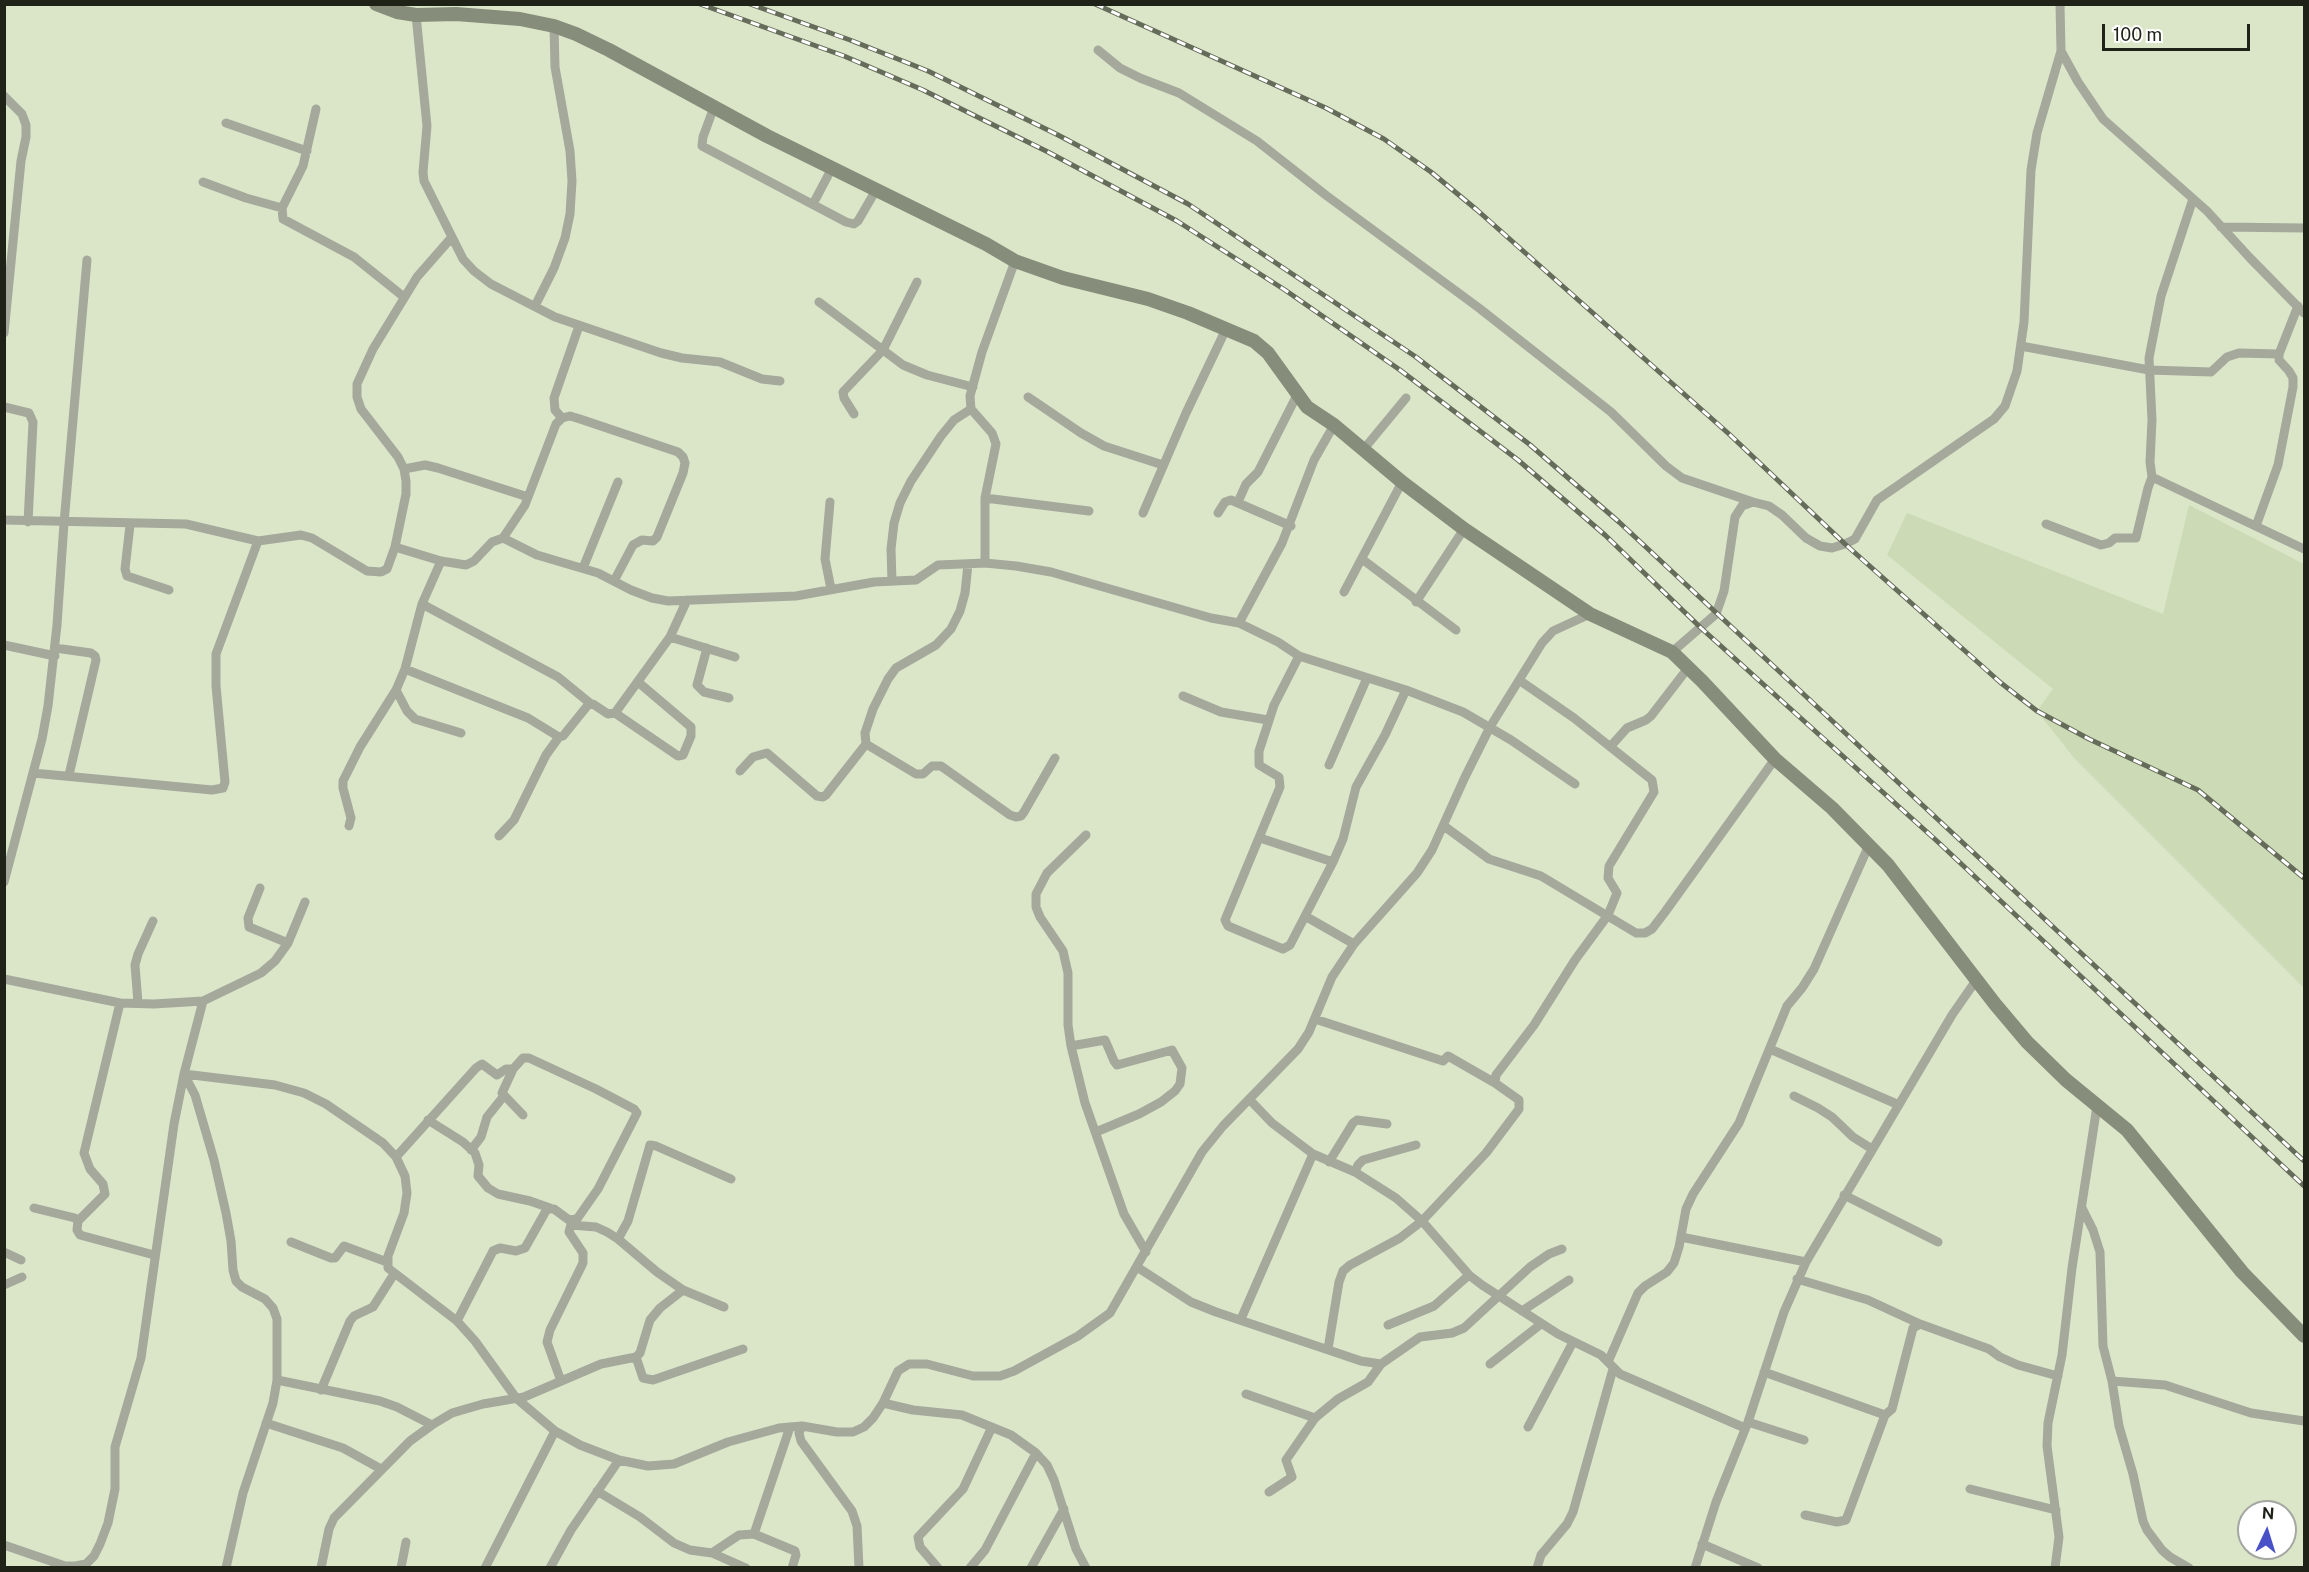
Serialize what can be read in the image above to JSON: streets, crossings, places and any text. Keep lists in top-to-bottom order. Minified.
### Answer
{"scale_bar":"100 m","north":"top"}
